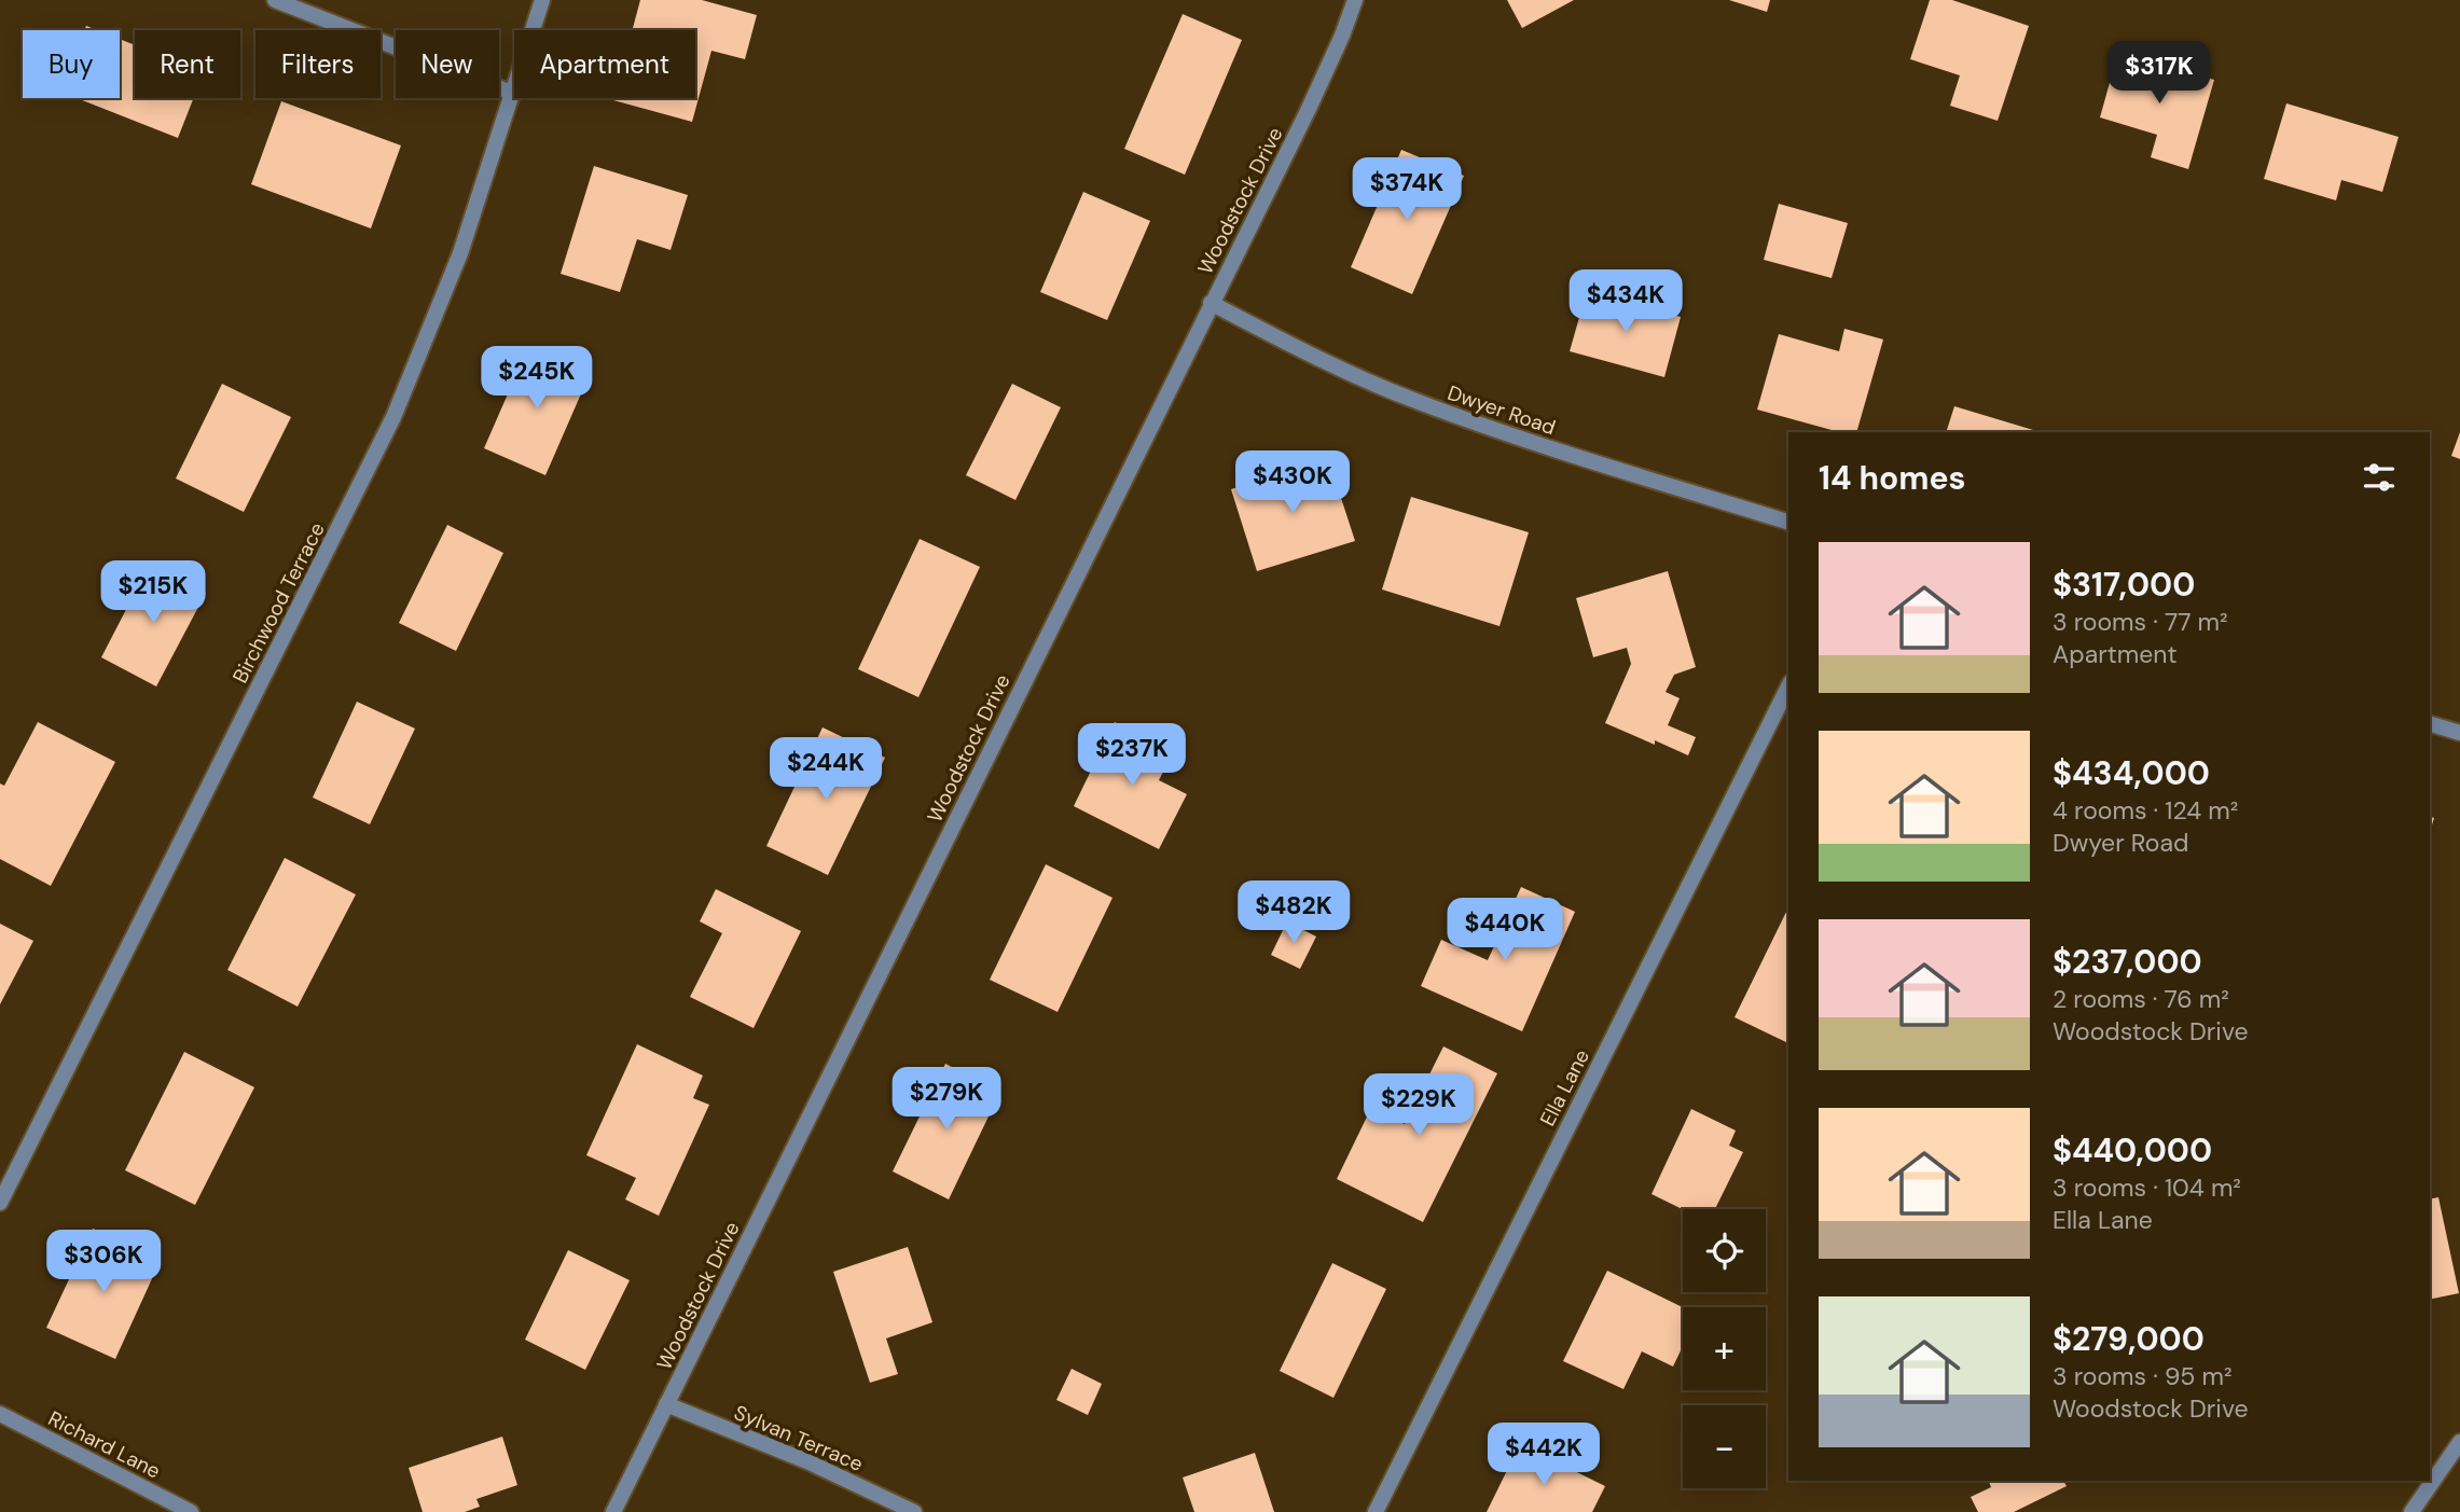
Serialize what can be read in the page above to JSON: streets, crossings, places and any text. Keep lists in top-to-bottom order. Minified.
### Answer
{"streets":{"street":["Woodstock Drive","Dwyer Road","Birchwood Terrace","Ella Lane","Sylvan Terrace","Richard Lane"]},"crossings":[["Woodstock Drive","Dwyer Road"],["Woodstock Drive","Sylvan Terrace"]],"page":{"chip":["Buy","Rent","Filters","New","Apartment"],"price":["$317K","$374K","$434K","$245K","$430K","$215K","$237K","$244K","$482K","$440K","$279K","$229K","$306K","$442K"],"heading":"14 homes","list":[{"name":"$317,000","note":"3 rooms · 77 m² · Apartment"},{"name":"$434,000","note":"4 rooms · 124 m² · Dwyer Road"},{"name":"$237,000","note":"2 rooms · 76 m² · Woodstock Drive"},{"name":"$440,000","note":"3 rooms · 104 m² · Ella Lane"},{"name":"$279,000","note":"3 rooms · 95 m² · Woodstock Drive"}],"map_buttons":["+","−"]}}
